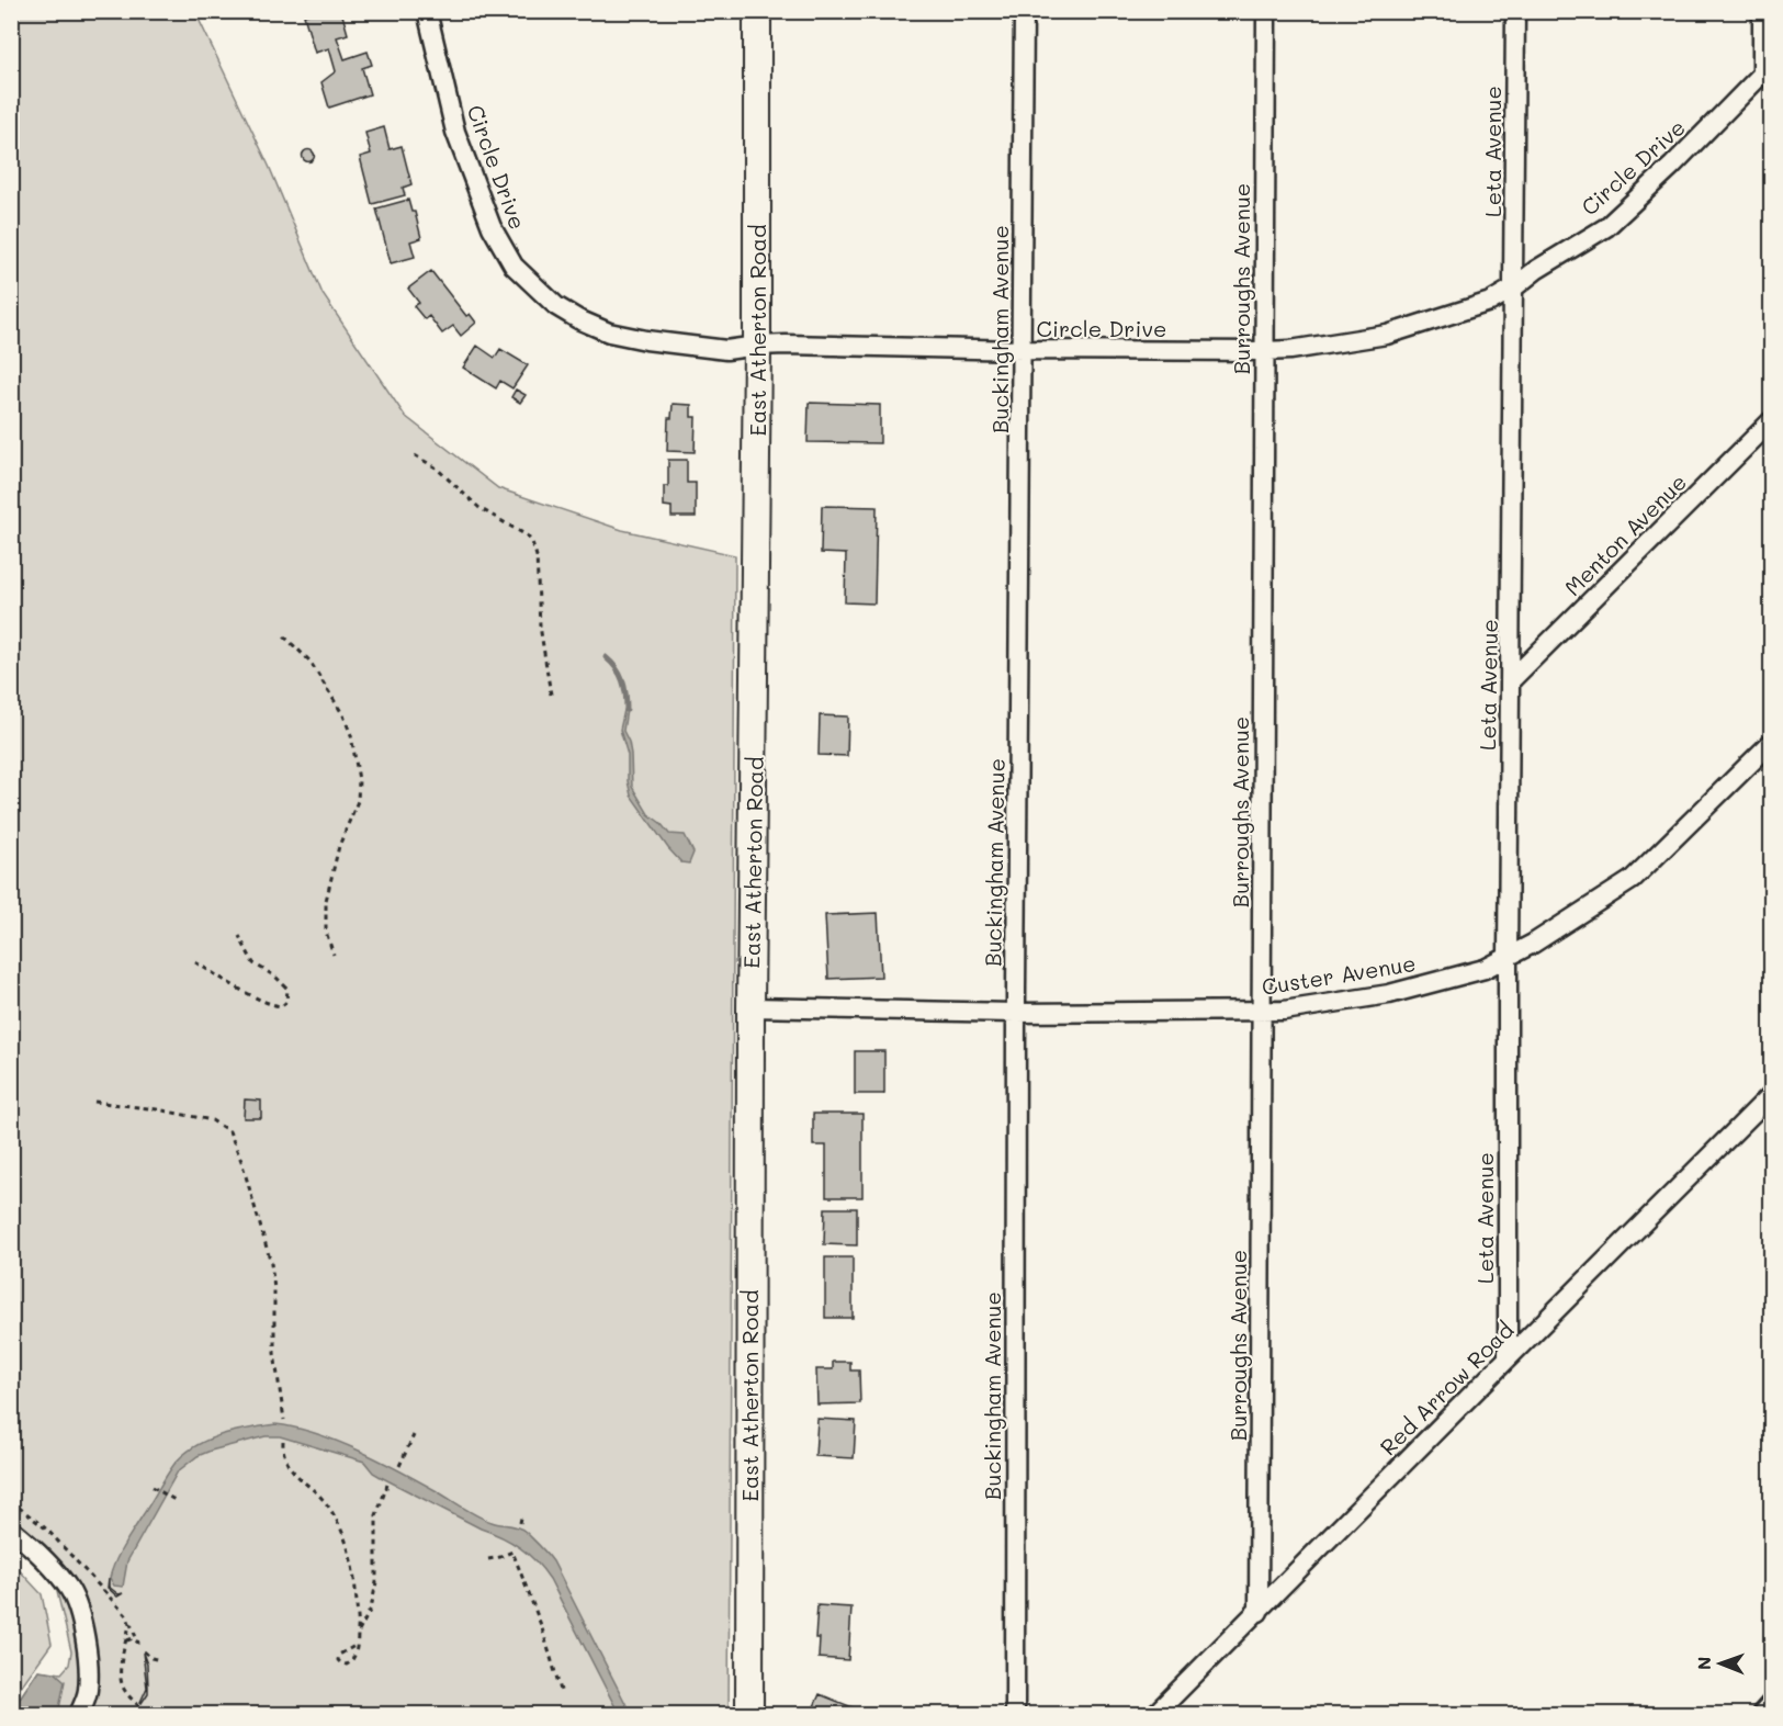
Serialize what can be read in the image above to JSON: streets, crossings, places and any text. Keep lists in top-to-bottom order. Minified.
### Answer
{"streets":{"street":["Leta Avenue","Circle Drive","Burroughs Avenue","Buckingham Avenue","East Atherton Road","Menton Avenue","Custer Avenue","Red Arrow Road"]},"crossings":[["Leta Avenue","Circle Drive"],["Leta Avenue","Menton Avenue"],["Leta Avenue","Custer Avenue"],["Leta Avenue","Red Arrow Road"],["Circle Drive","Burroughs Avenue"],["Circle Drive","Buckingham Avenue"],["Circle Drive","East Atherton Road"],["Burroughs Avenue","Custer Avenue"],["Burroughs Avenue","Red Arrow Road"],["Buckingham Avenue","Custer Avenue"],["East Atherton Road","Custer Avenue"]],"north":"left"}
